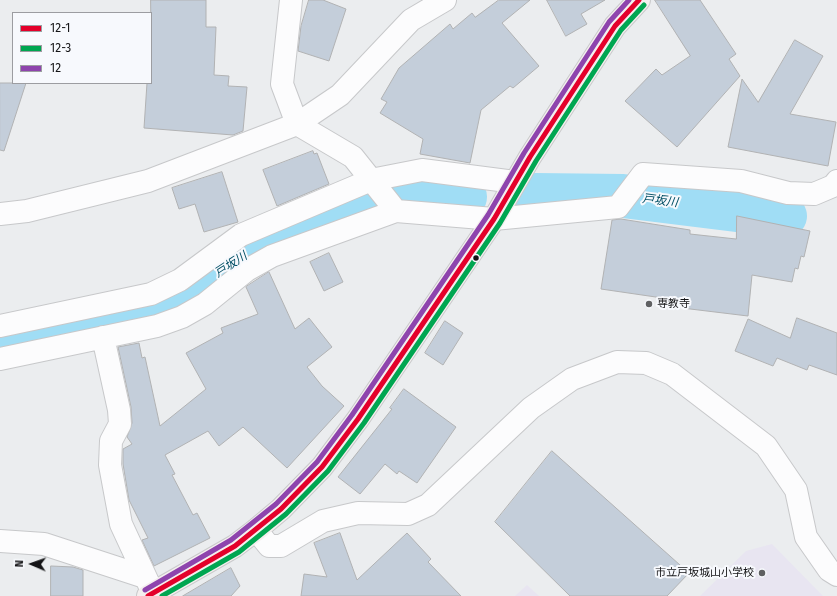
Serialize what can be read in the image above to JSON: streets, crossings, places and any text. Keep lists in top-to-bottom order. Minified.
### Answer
{"water":["戸坂川"],"places":["専教寺","市立戸坂城山小学校"],"lines":["transit line 12-1","transit line 12","transit line 12-3"],"legend":["12-1","12-3","12"],"north":"left"}
